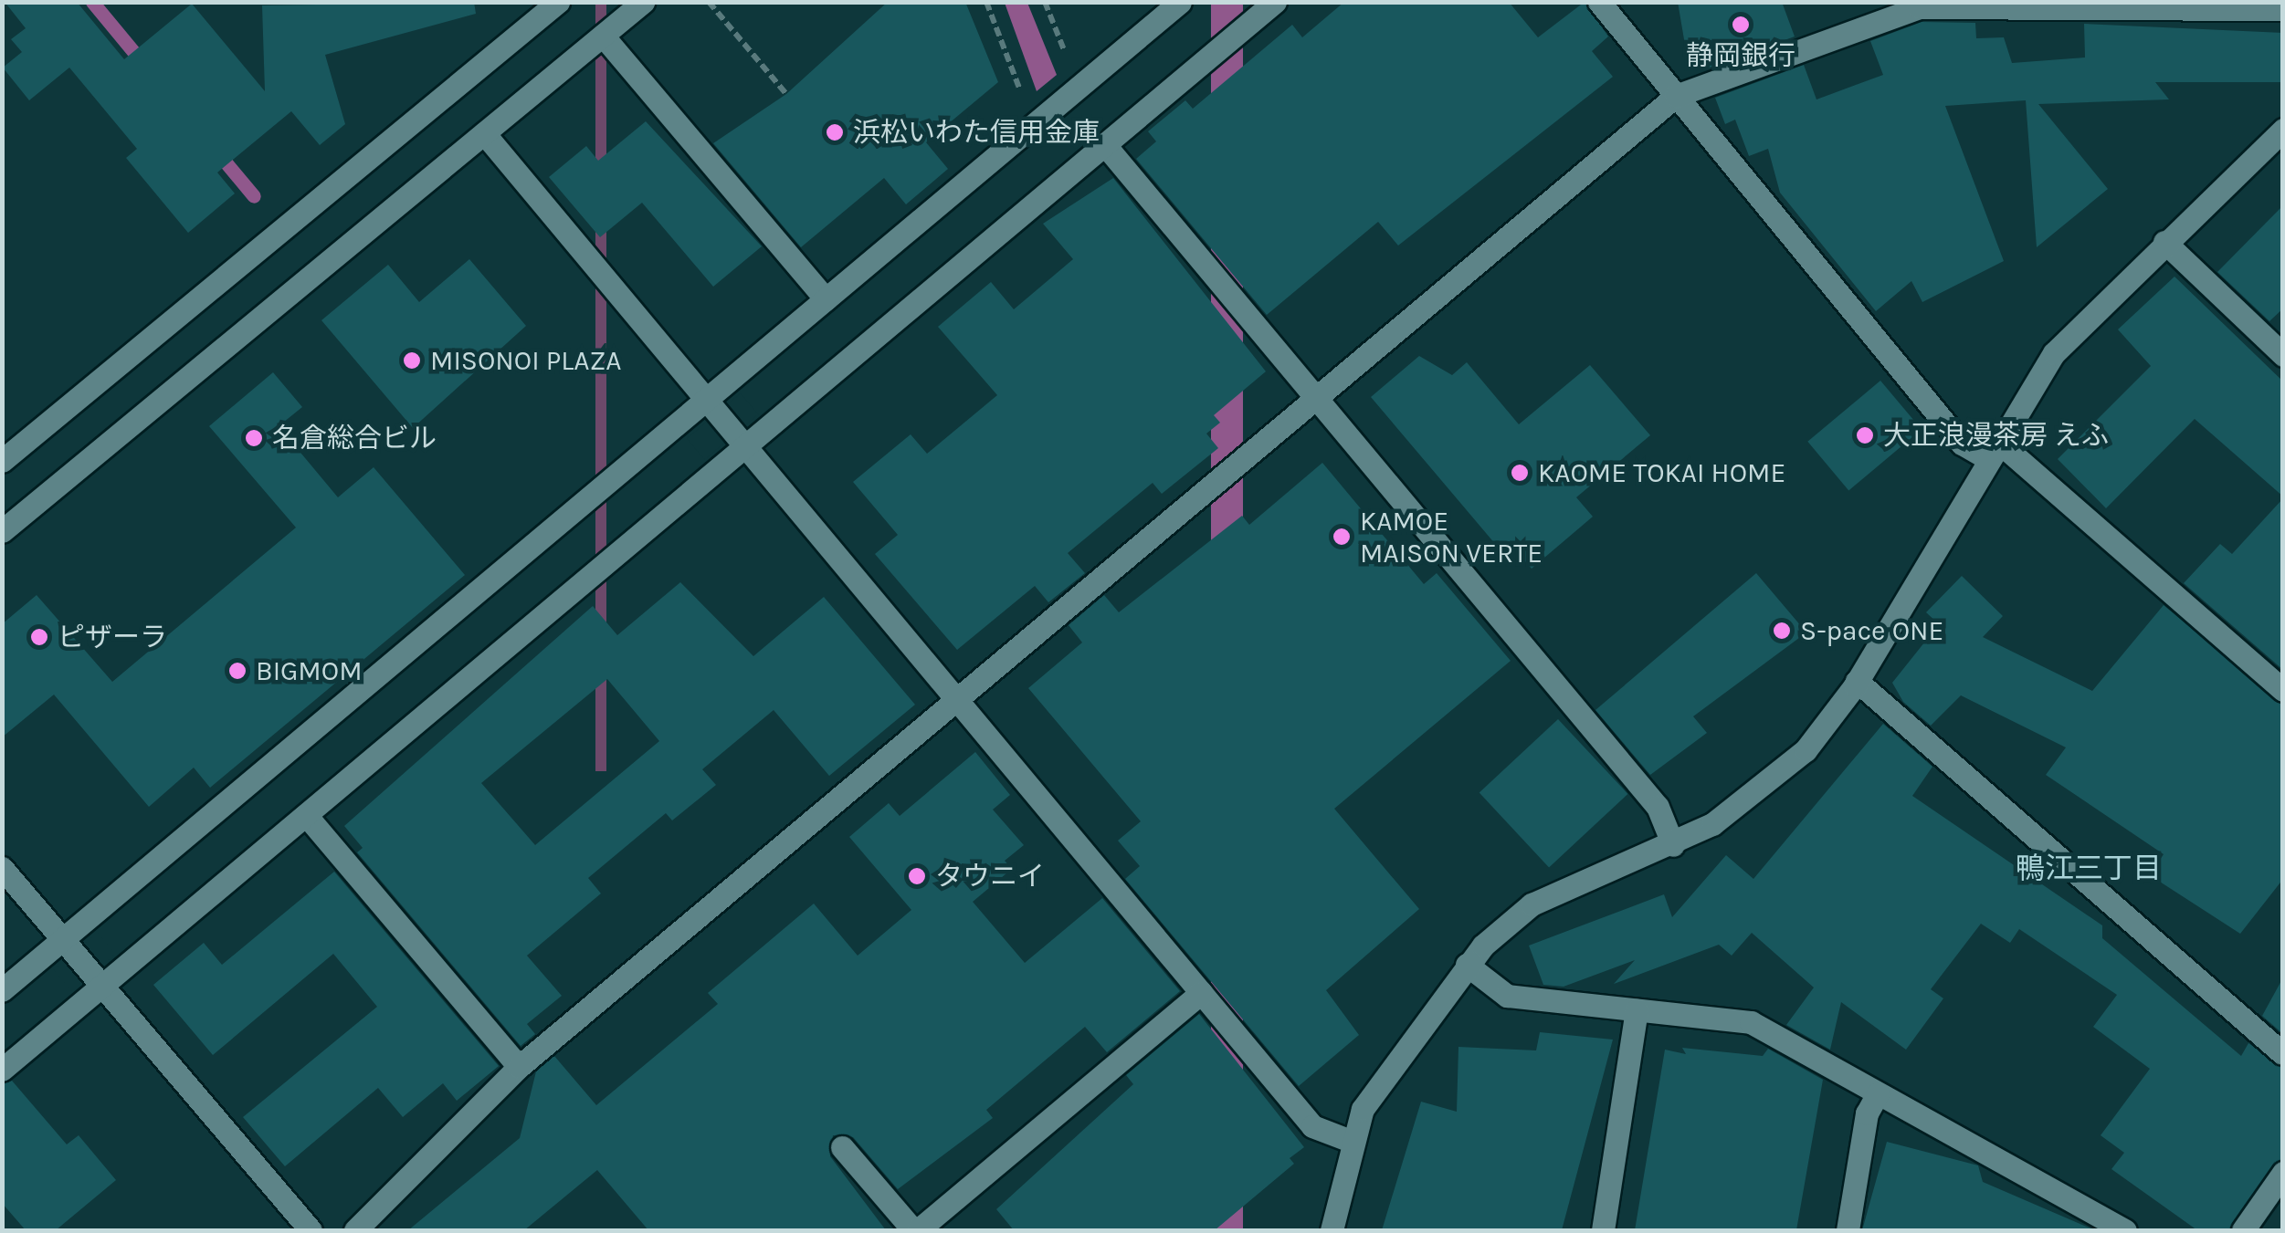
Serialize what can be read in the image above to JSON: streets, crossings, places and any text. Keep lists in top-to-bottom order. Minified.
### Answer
{"districts":["鴨江三丁目"],"places":["静岡銀行","浜松いわた信用金庫","MISONOI PLAZA","大正浪漫茶房 えふ","名倉総合ビル","KAOME TOKAI HOME","KAMOE MAISON VERTE","S-pace ONE","ピザーラ","BIGMOM","タウニイ"]}
